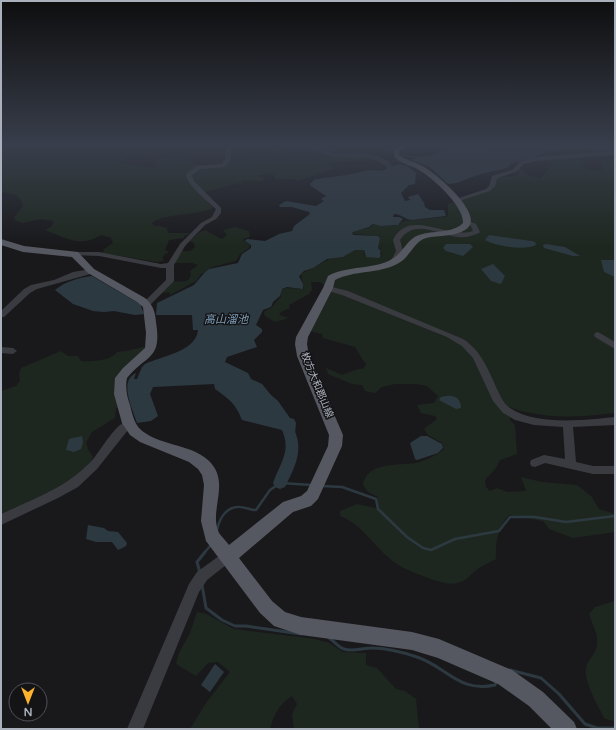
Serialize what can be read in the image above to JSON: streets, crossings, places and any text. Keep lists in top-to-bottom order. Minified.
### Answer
{"streets":{"main road":["枚方大和郡山線"]},"water":["高山溜池"],"north":"bottom"}
